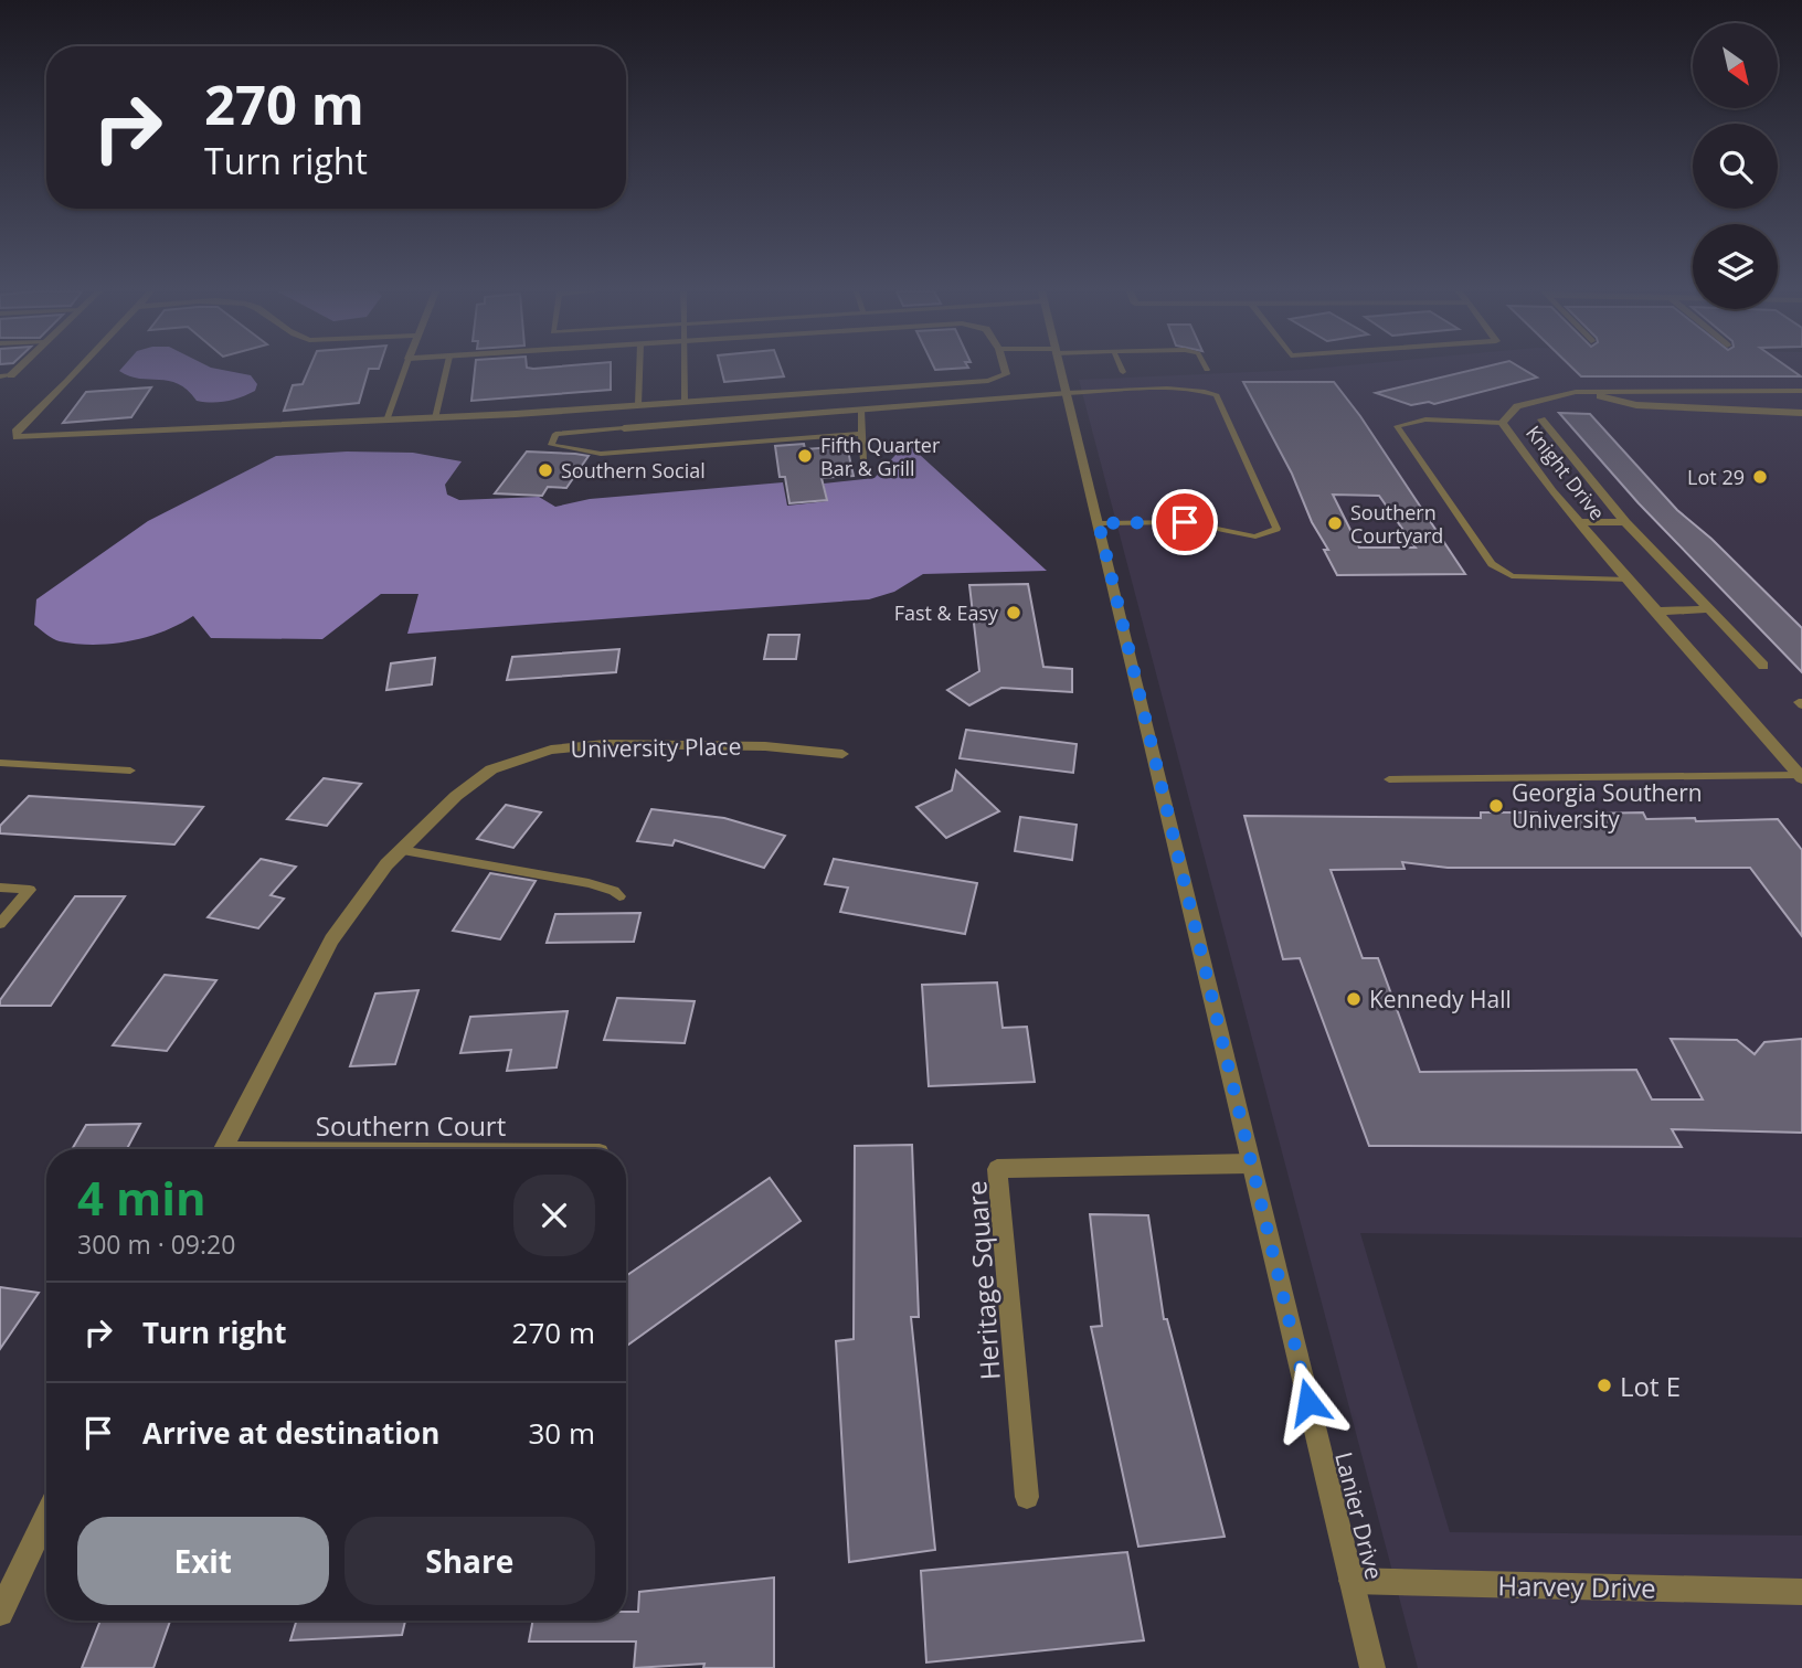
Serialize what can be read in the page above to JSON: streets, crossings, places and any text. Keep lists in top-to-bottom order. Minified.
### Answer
{"streets":{"street":["Knight Drive","University Place","Heritage Square","Lanier Drive","Harvey Drive"]},"crossings":[["Heritage Square","Lanier Drive"],["Lanier Drive","Harvey Drive"]],"places":["Fifth Quarter Bar & Grill","Southern Social","Lot 29","Southern Courtyard","Fast & Easy","Georgia Southern University","Kennedy Hall","Lot E"],"north":"bottom right","page":{"turn":["270 m","Turn right"],"heading":["4 min","300 m · 09:20"],"list":[{"name":"Turn right","value":"270 m"},{"name":"Arrive at destination","value":"30 m"}],"buttons":["Exit","Share"]}}
